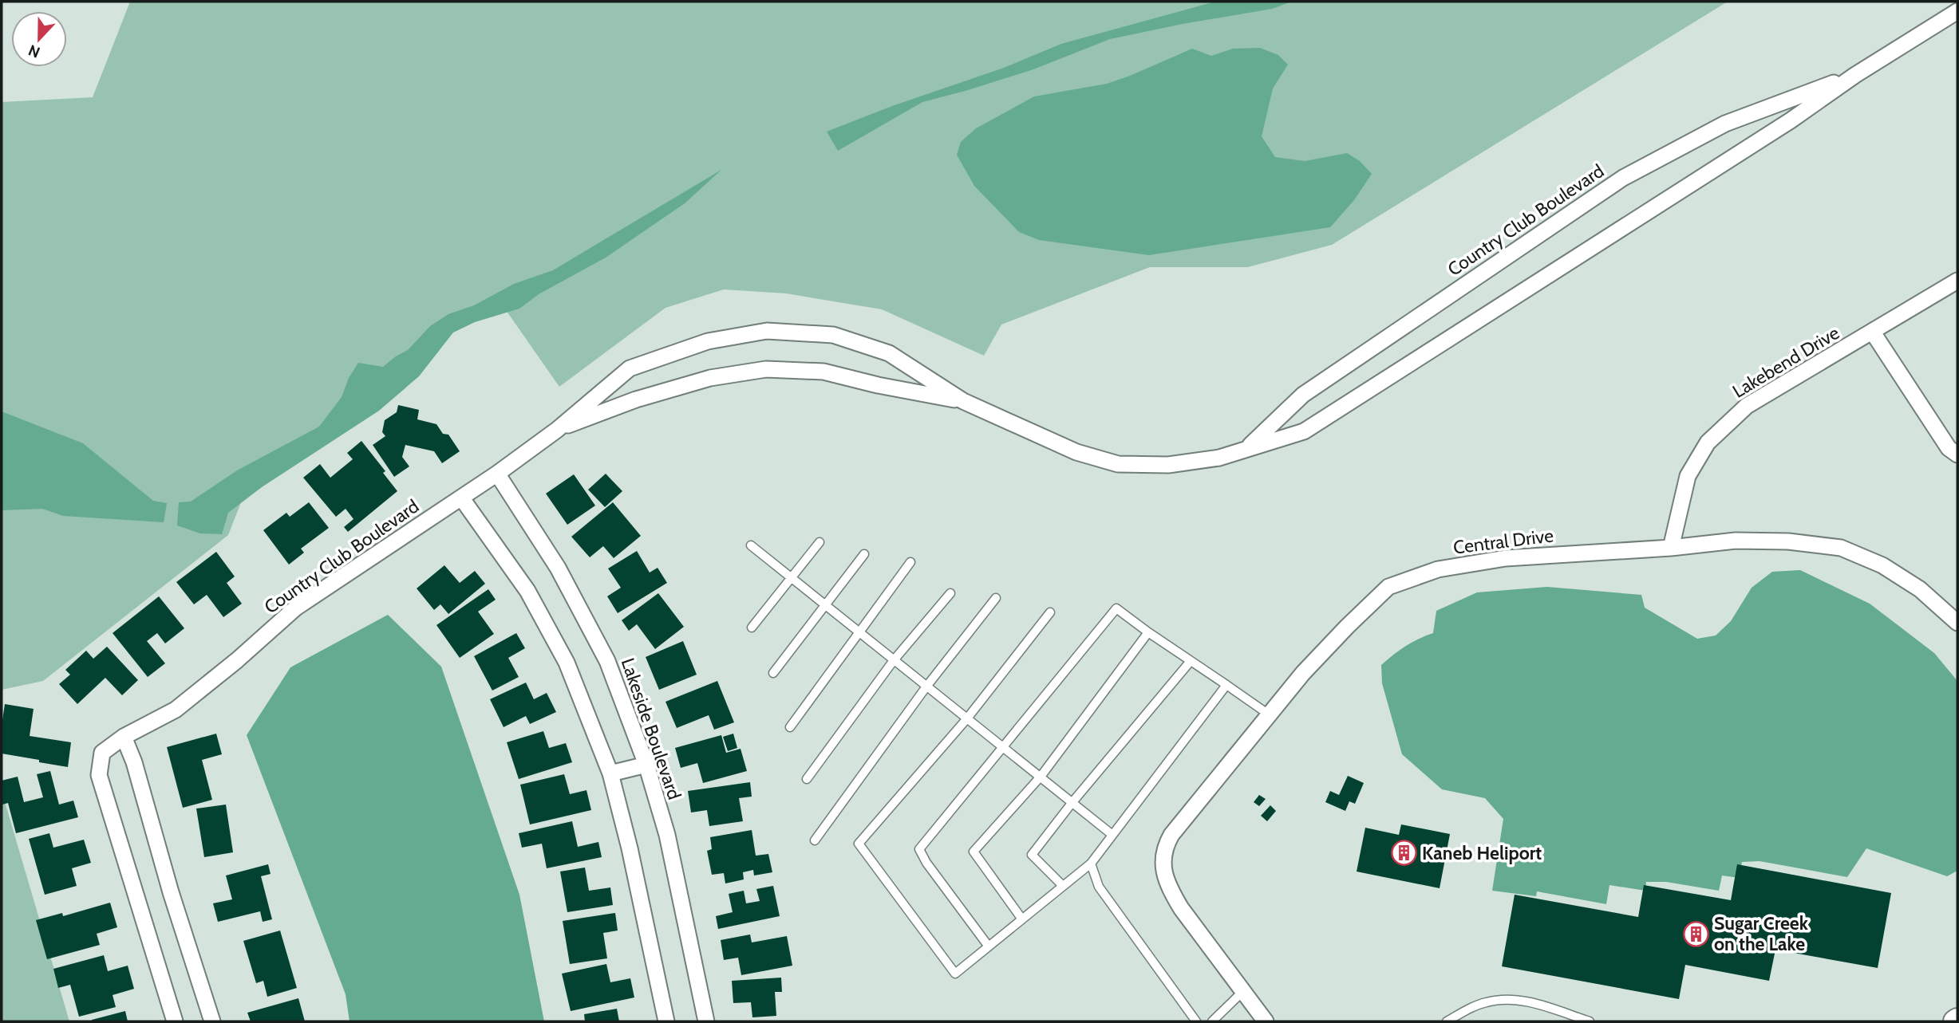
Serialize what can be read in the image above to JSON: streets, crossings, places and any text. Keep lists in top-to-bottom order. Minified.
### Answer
{"streets":{"street":["Country Club Boulevard","Lakebend Drive","Central Drive","Lakeside Boulevard"]},"crossings":[["Country Club Boulevard","Lakeside Boulevard"],["Lakebend Drive","Central Drive"]],"places":{"building":["Kaneb Heliport","Sugar Creek on the Lake"]},"north":"bottom"}
